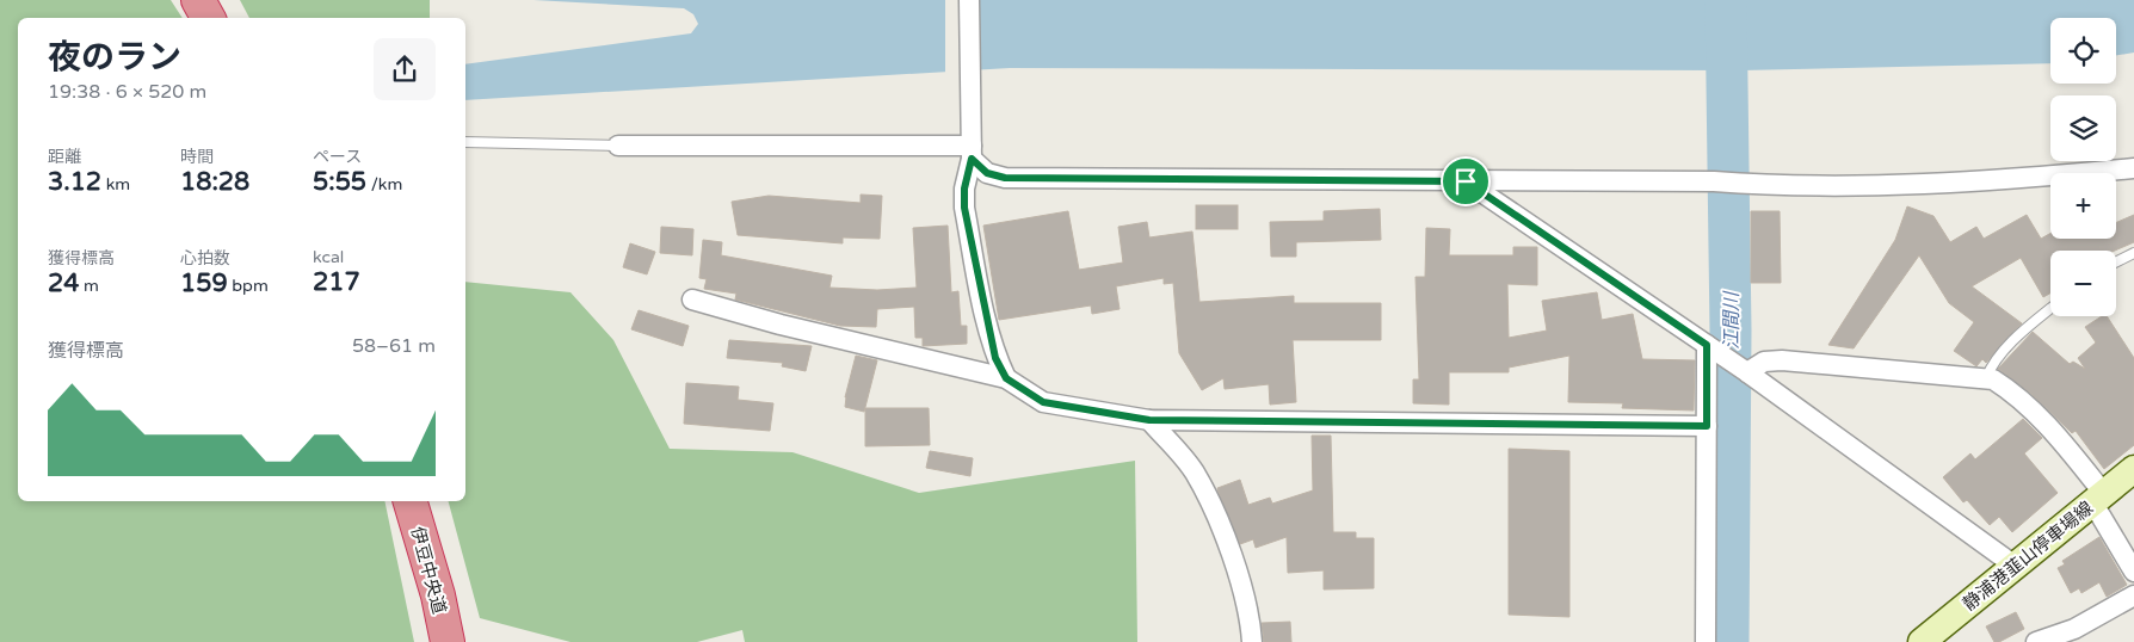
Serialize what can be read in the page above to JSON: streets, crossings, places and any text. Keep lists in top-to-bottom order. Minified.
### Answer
{"streets":{"highway":["伊豆中央道"],"main road":["静浦港韮山停車場線"]},"water":["江間川"],"page":{"map_buttons":["+","−"],"heading":["夜のラン","19:38 · 6 × 520 m"],"stats":[["距離","3.12 km"],["時間","18:28"],["ペース","5:55 /km"],["獲得標高","24 m"],["心拍数","159 bpm"],["kcal","217"]],"chart":["獲得標高","58–61 m"]}}
